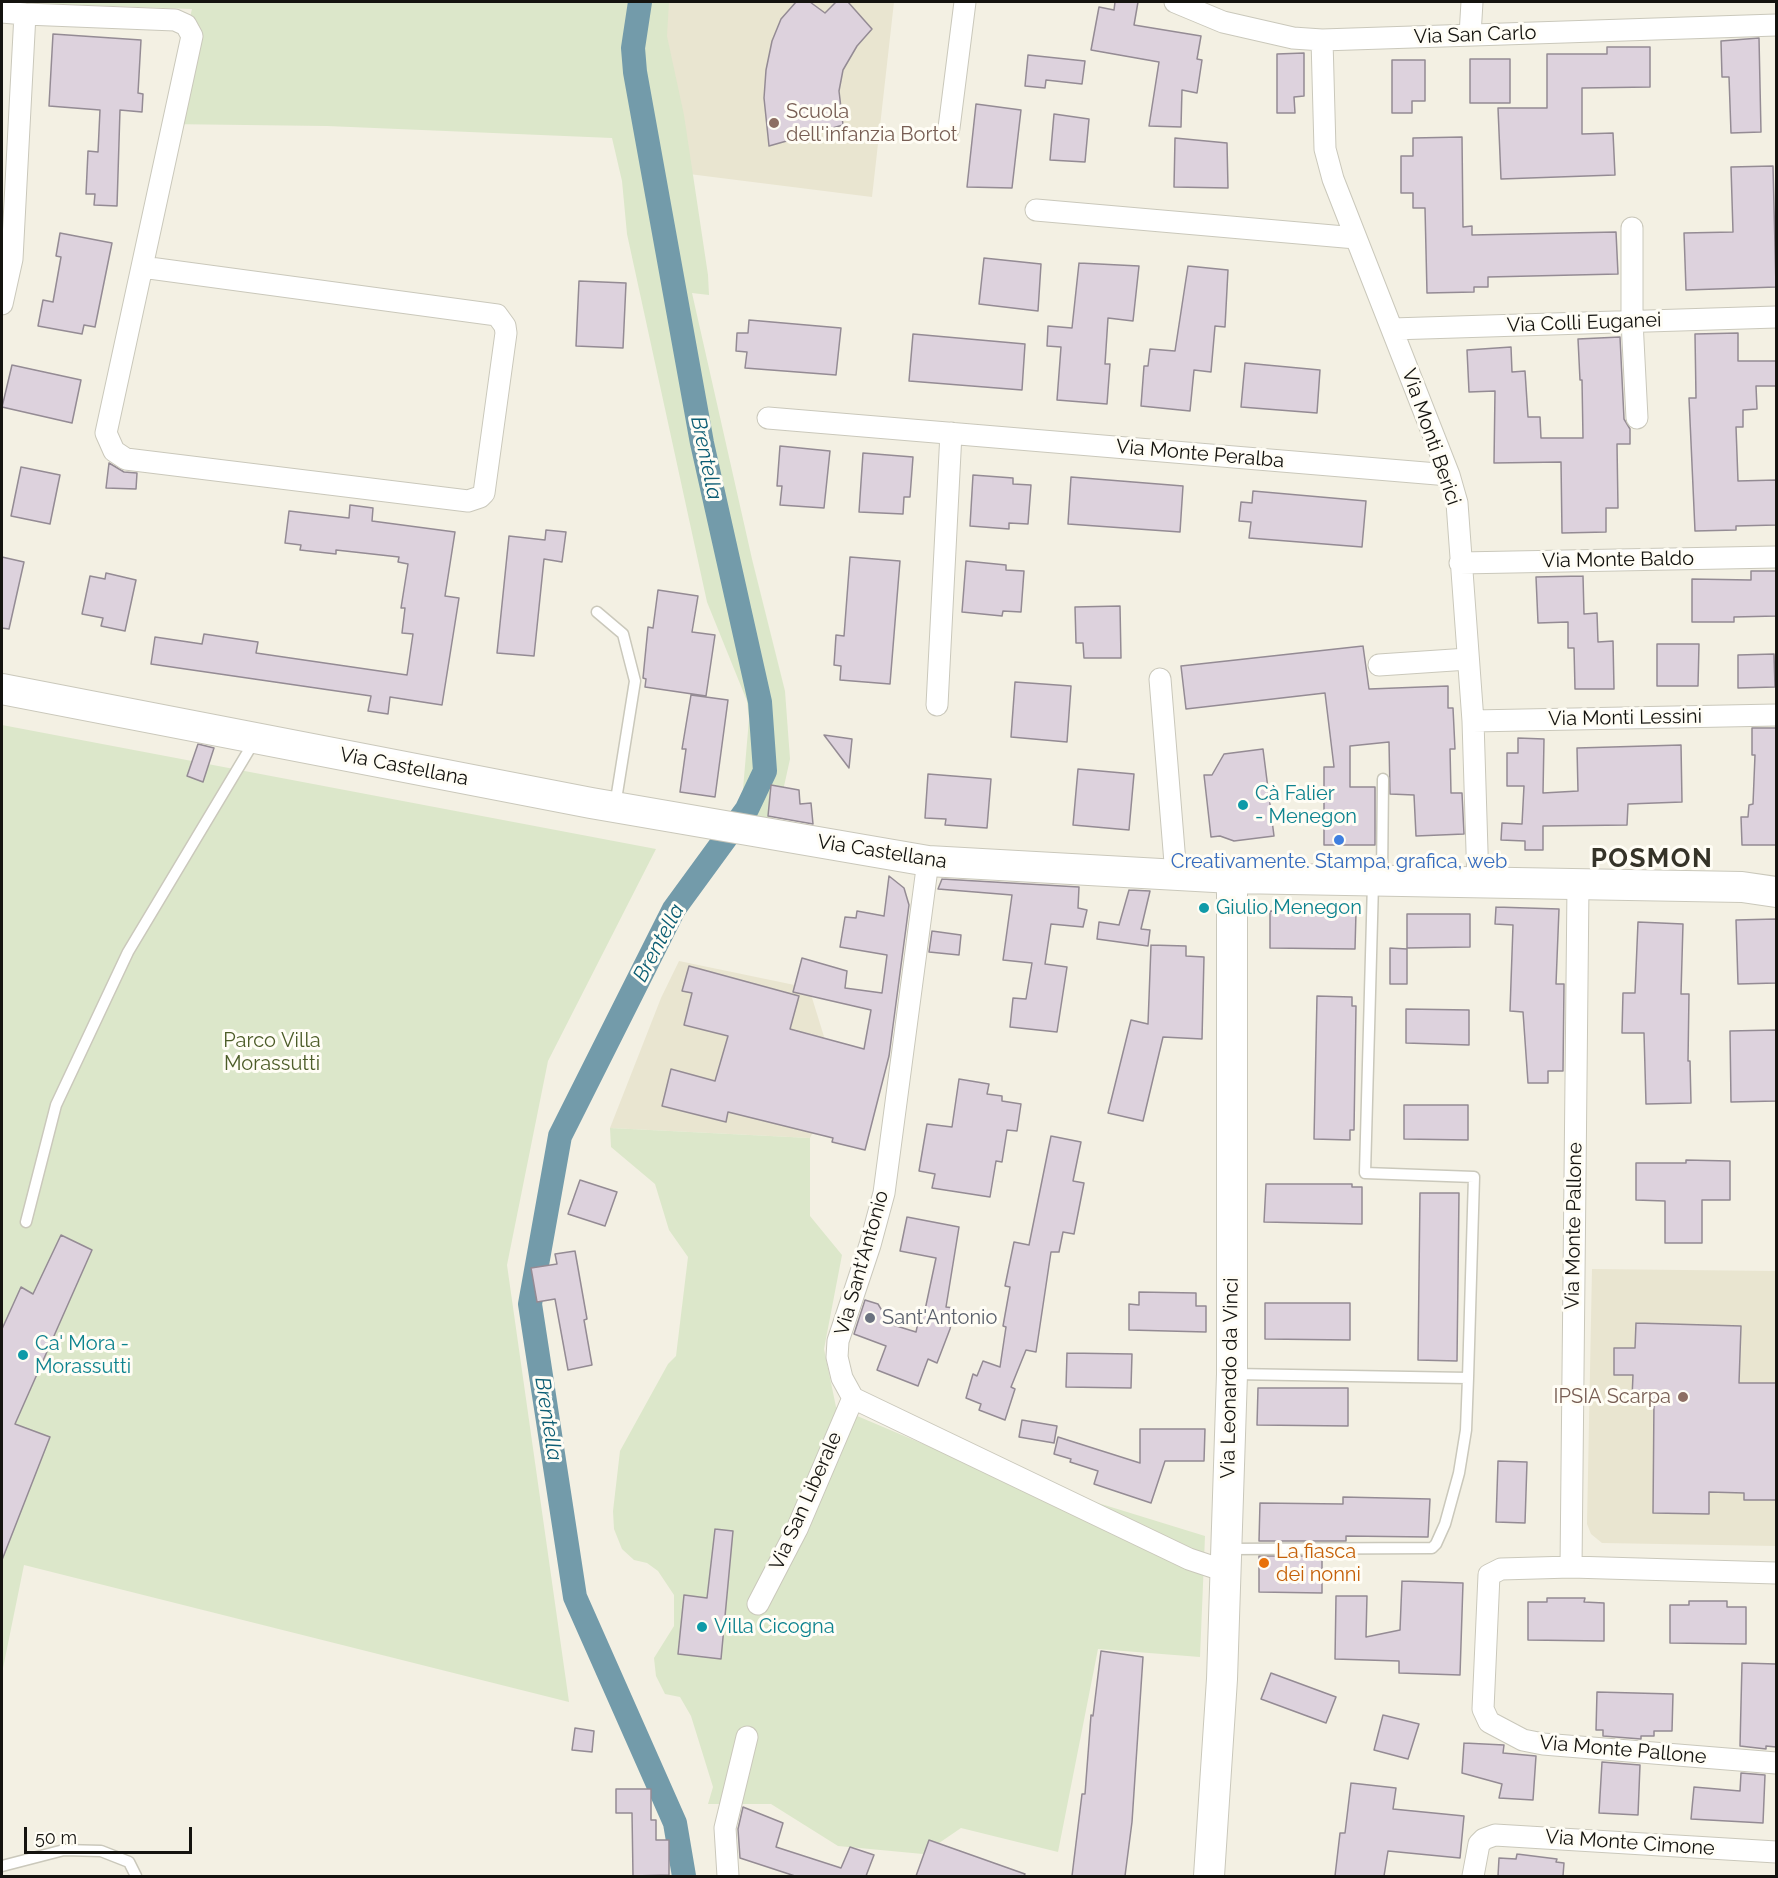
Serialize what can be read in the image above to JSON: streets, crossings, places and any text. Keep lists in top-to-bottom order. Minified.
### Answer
{"streets":{"main road":["Via Castellana","Via Leonardo da Vinci"],"street":["Via San Carlo","Via Colli Euganei","Via Monti Berici","Via Monte Peralba","Via Monte Baldo","Via Monti Lessini","Via Monte Pallone","Via Sant'Antonio","Via San Liberale","Via Monte Cimone"]},"crossings":[["Via San Carlo","Via Monti Berici"],["Via Colli Euganei","Via Monti Berici"],["Via Monti Berici","Via Monte Peralba"],["Via Monti Berici","Via Monte Baldo"],["Via Monti Berici","Via Monti Lessini"],["Via Monti Berici","Via Castellana"],["Via Castellana","Via Monte Pallone"],["Via Castellana","Via Sant'Antonio"],["Via Castellana","Via Leonardo da Vinci"],["Via Sant'Antonio","Via San Liberale"]],"districts":["POSMON"],"water":["Brentella"],"parks":["Parco Villa Morassutti"],"places":["Scuola dell'infanzia Bortot","Cà Falier - Menegon","Creativamente. Stampa, grafica, web","Giulio Menegon","Sant'Antonio","Ca' Mora - Morassutti","IPSIA Scarpa","La fiasca dei nonni","Villa Cicogna"],"scale_bar":"50 m"}
